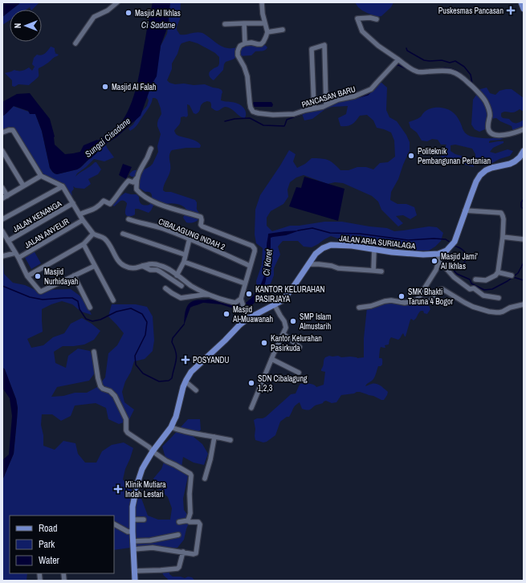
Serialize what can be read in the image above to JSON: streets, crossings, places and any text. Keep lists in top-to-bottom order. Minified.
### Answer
{"streets":{"main road":["JALAN ARIA SURIALAGA"],"street":["PANCASAN BARU","JALAN KENANGA","JALAN ANYELIR","CIBALAGUNG INDAH 2"]},"water":["Ci Sadane","Sungai Cisadane","Ci Karet"],"places":{"health":["Puskesmas Pancasan","POSYANDU","Klinik Mutiara Indah Lestari"],"other":["Masjid Al Ikhlas","Masjid Al Falah","Politeknik Pembangunan Pertanian","Masjid Jami' Al Ikhlas","Masjid Nurhidayah","KANTOR KELURAHAN PASIRJAYA","SMK Bhakti Taruna 4 Bogor","Masjid Al-Muawanah","SMP Islam Almustarih","Kantor Kelurahan Pasirkuda","SDN Cibalagung 1,2,3"]},"legend":["Road","Park","Water"],"north":"left"}
